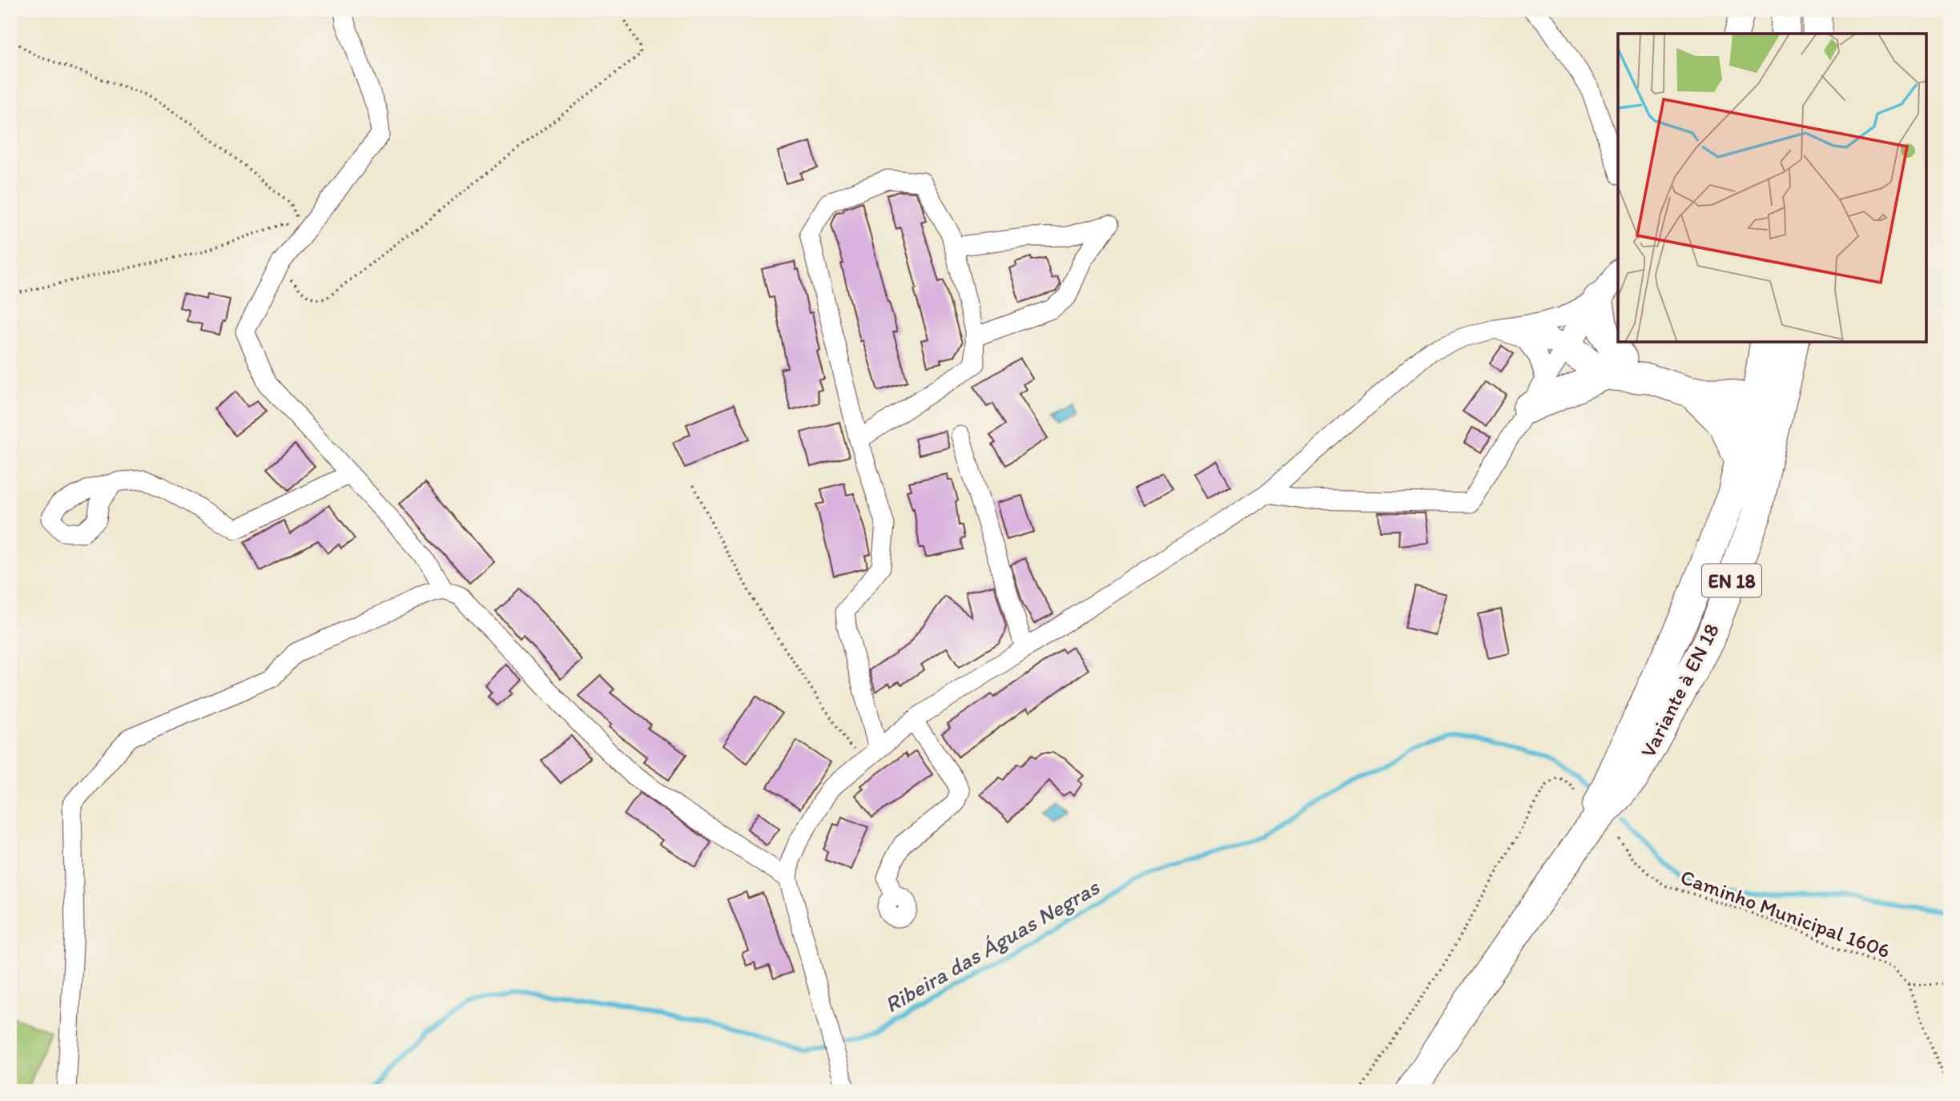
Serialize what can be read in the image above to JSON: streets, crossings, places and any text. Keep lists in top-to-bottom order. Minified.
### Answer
{"streets":{"main road":["EN 18","Variante à EN 18"],"path":["Caminho Municipal 1606"]},"water":["Ribeira das Águas Negras"]}
